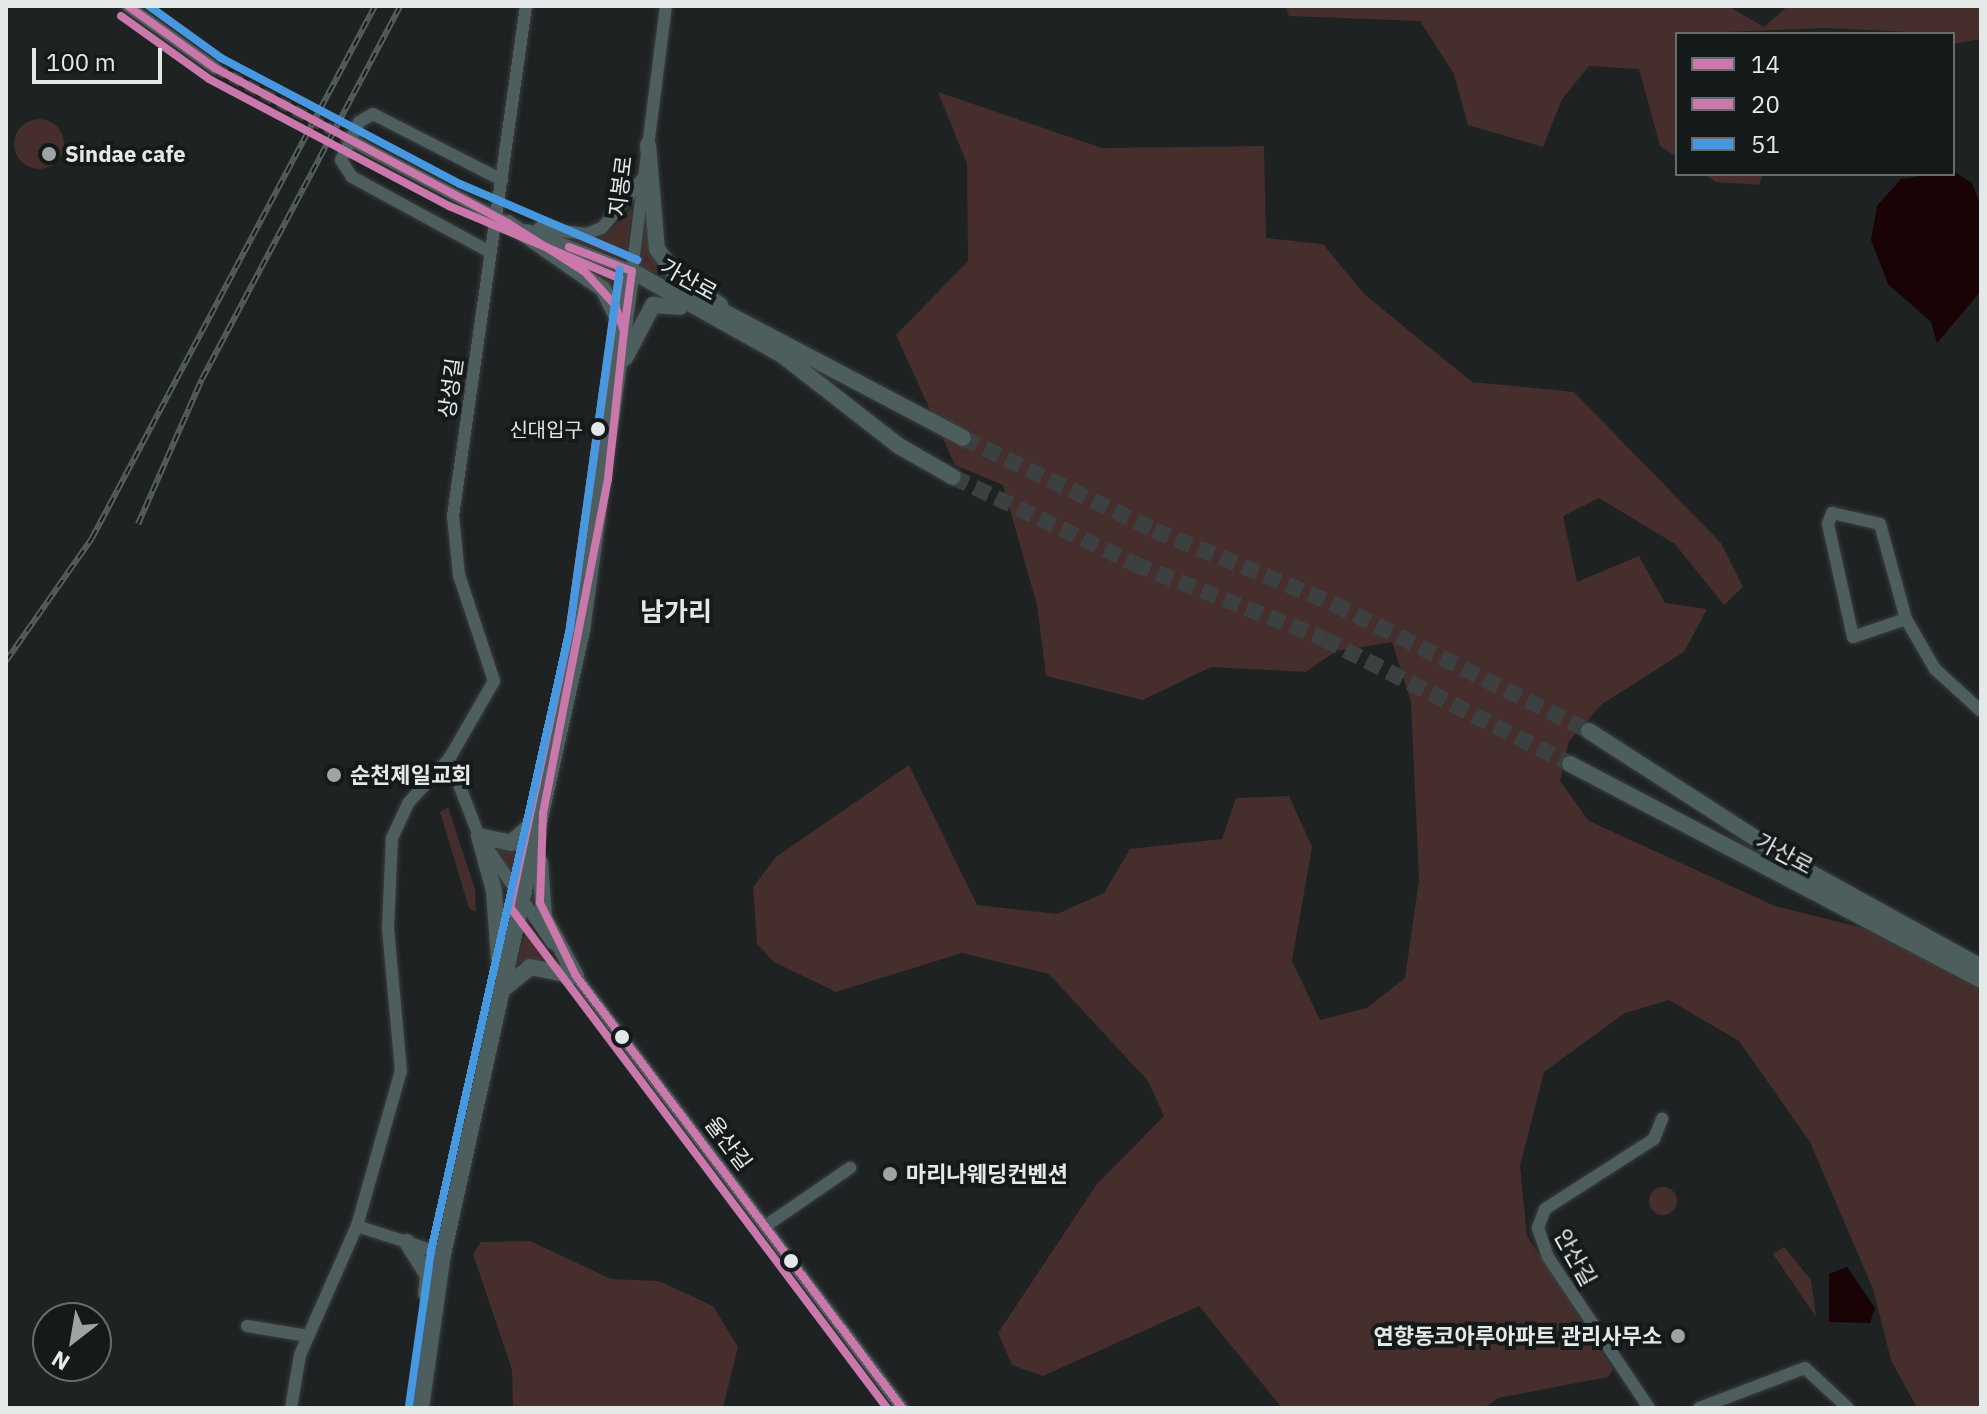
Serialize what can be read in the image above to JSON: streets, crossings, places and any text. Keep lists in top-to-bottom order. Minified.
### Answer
{"streets":{"main road":["지봉로","가산로"],"street":["상성길","율산길","안산길"]},"crossings":[["지봉로","가산로"],["지봉로","율산길"],["상성길","율산길"]],"districts":["남가리"],"places":["Sindae cafe","신대입구","순천제일교회","마리나웨딩컨벤션","연향동코아루아파트 관리사무소"],"lines":["transit line 14","transit line 51","transit line 20"],"legend":["14","20","51"],"scale_bar":"100 m","north":"bottom left"}
